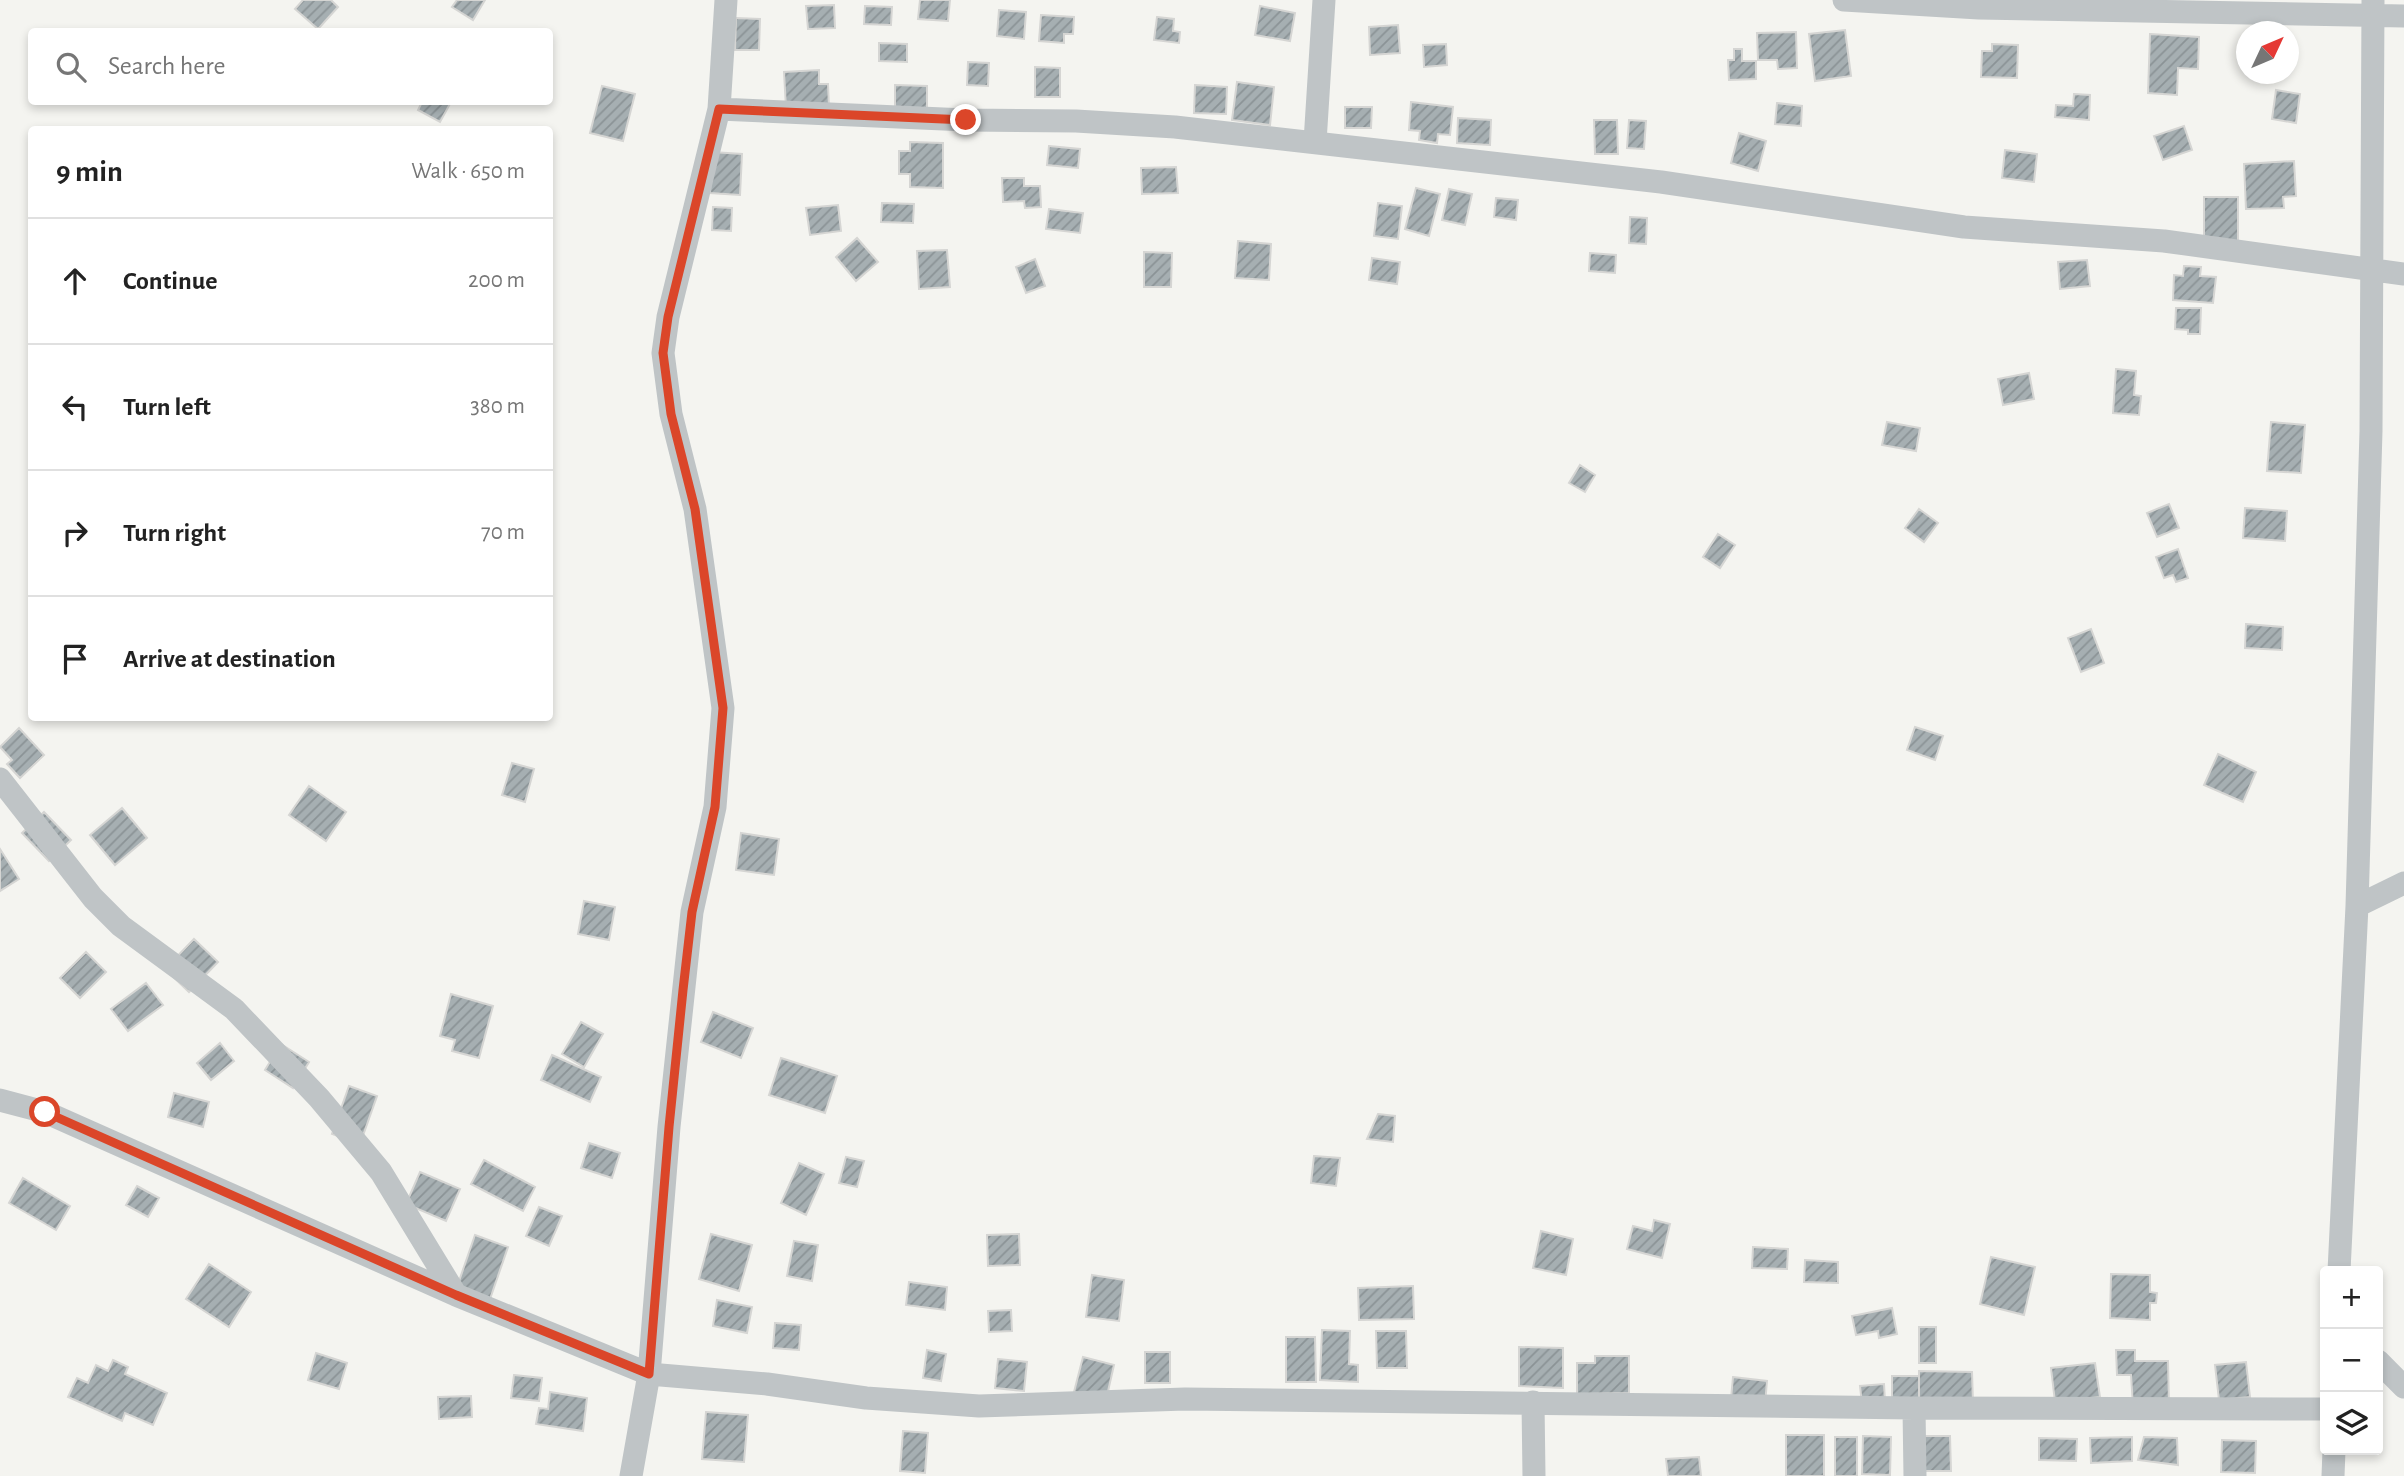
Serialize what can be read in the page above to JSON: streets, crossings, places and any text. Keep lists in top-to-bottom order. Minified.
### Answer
{"north":"top right","page":{"search":"Search here","heading":["9 min","Walk · 650 m"],"list":[["Continue","200 m"],["Turn left","380 m"],["Turn right","70 m"],"Arrive at destination"],"map_buttons":["+","−"]}}
